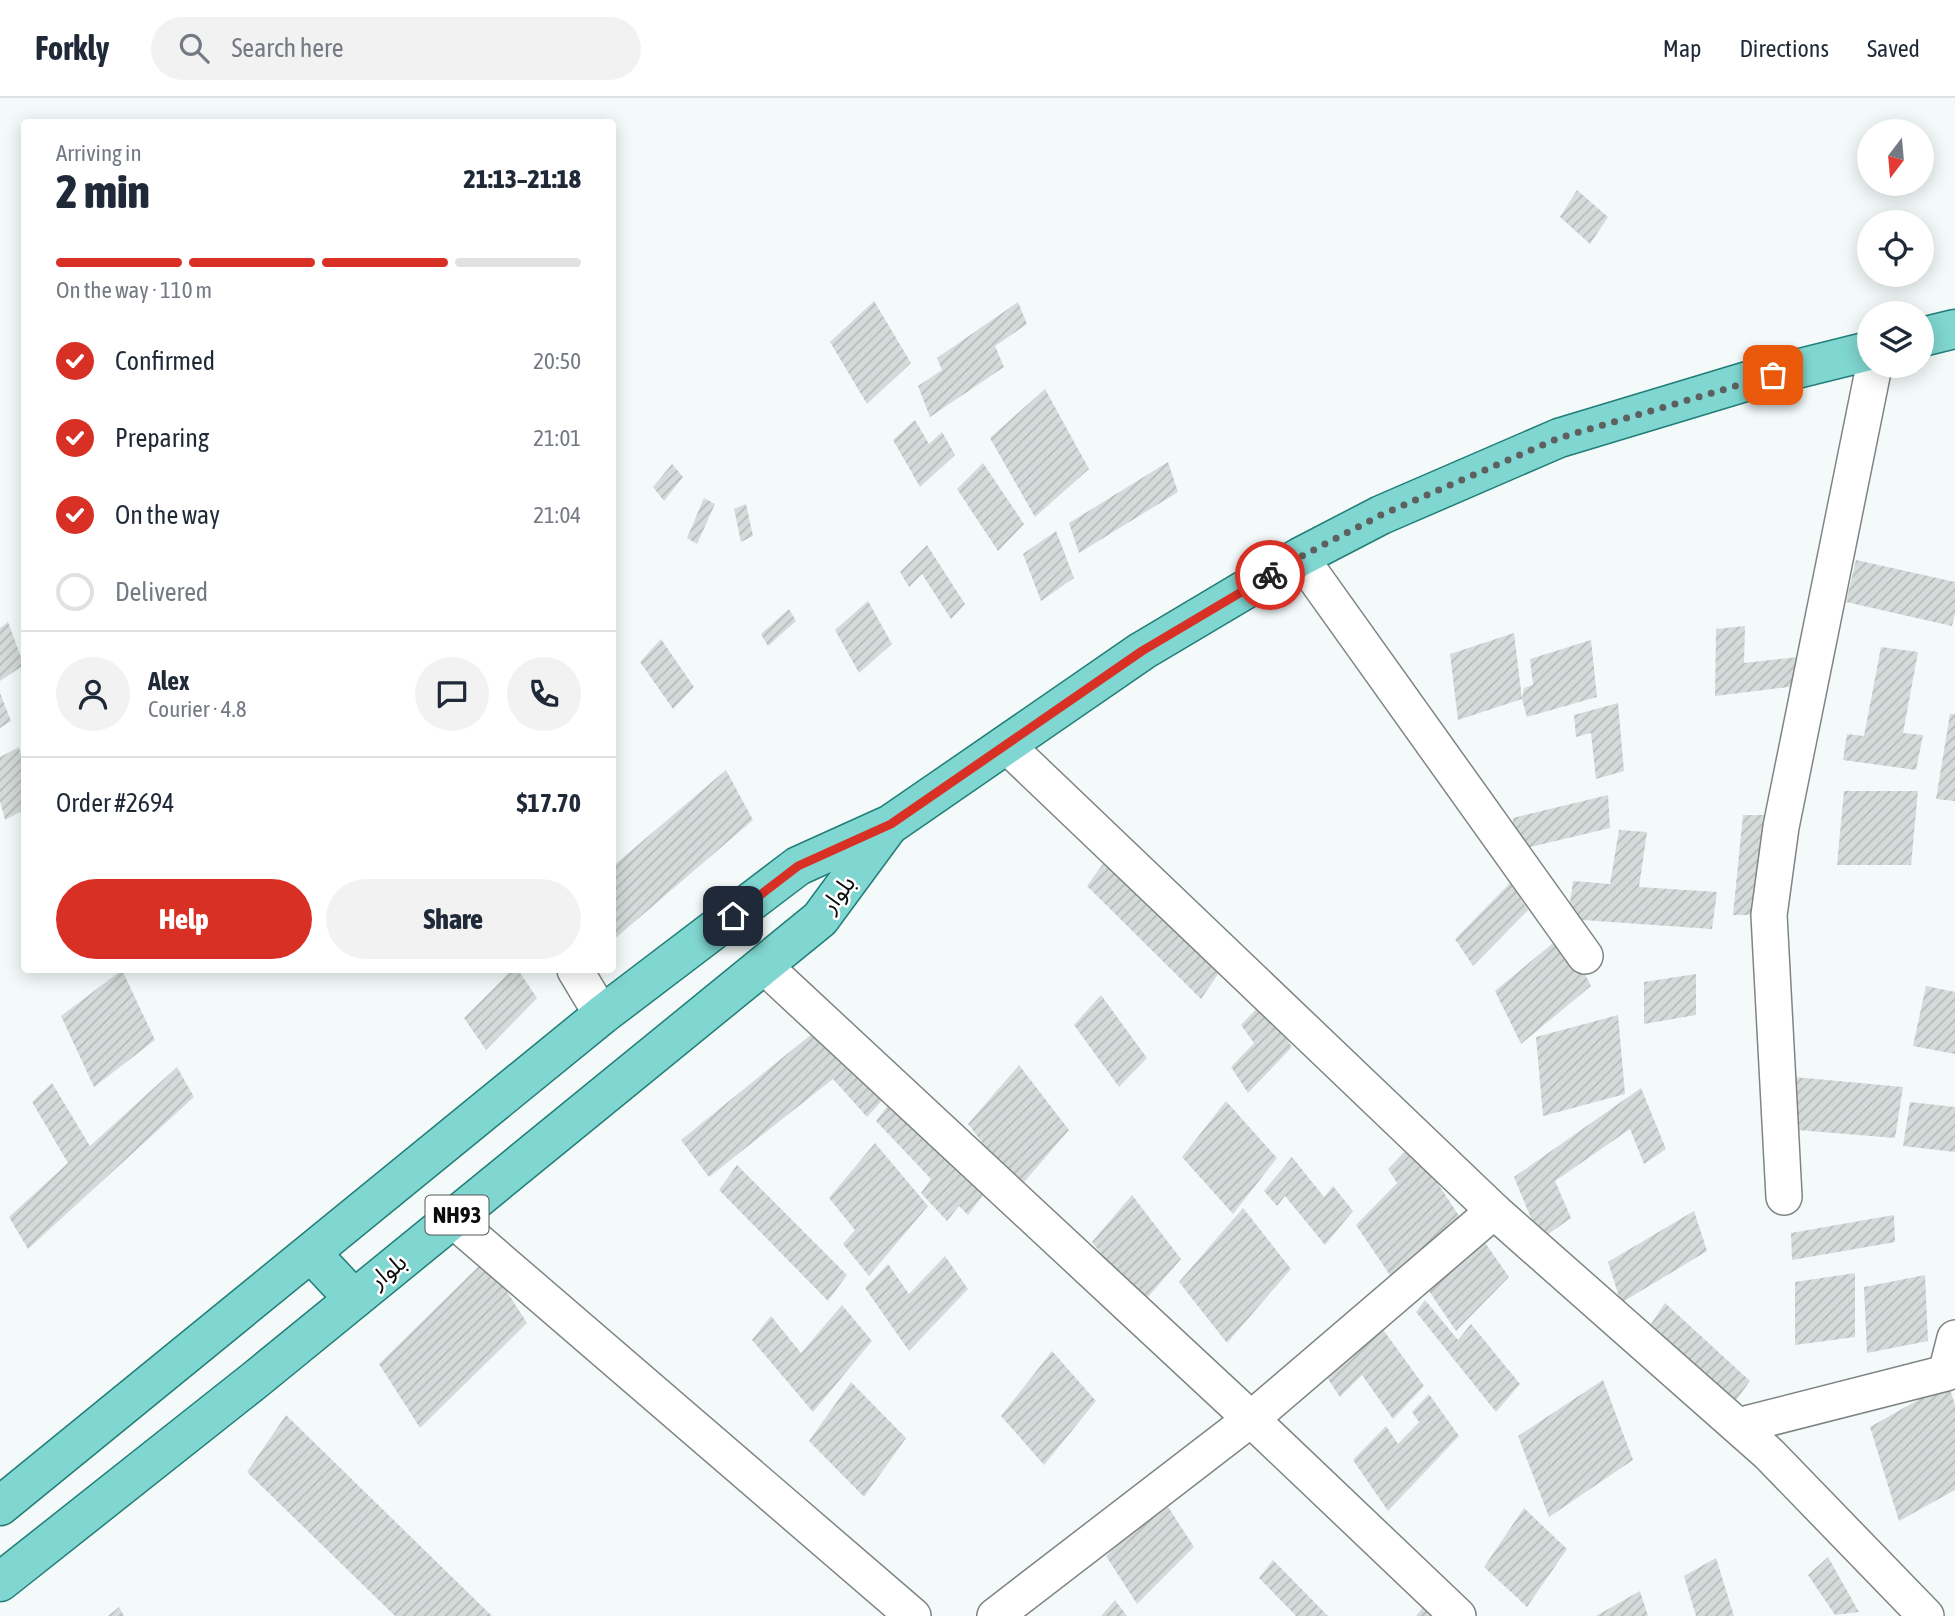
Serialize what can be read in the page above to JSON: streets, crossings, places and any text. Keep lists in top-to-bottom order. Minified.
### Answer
{"streets":{"main road":["بلوار","NH93"]},"crossings":[["بلوار","NH93"]],"north":"bottom","page":{"header":"Forkly","search":"Search here","nav":["Map","Directions","Saved"],"heading":["2 min","Arriving in","21:13–21:18"],"panel":["Alex","Courier · 4.8","Order #2694","$17.70"],"bar":"On the way · 110 m","list":[["Confirmed","20:50"],["Preparing","21:01"],["On the way","21:04"],"Delivered"],"buttons":["Help","Share"]}}
